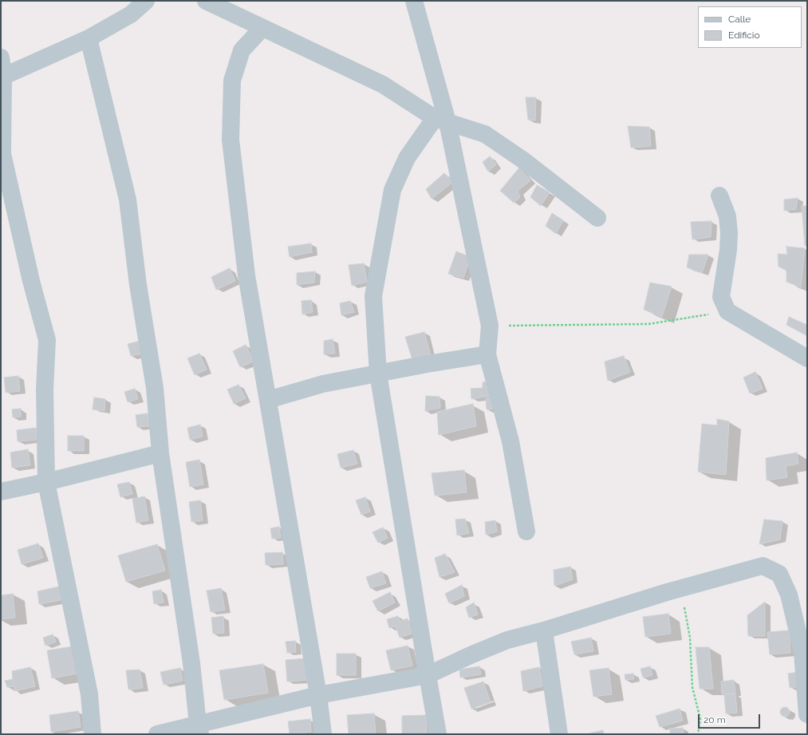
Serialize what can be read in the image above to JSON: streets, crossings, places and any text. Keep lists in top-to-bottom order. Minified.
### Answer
{"legend":["Calle","Edificio"],"scale_bar":"20 m"}
